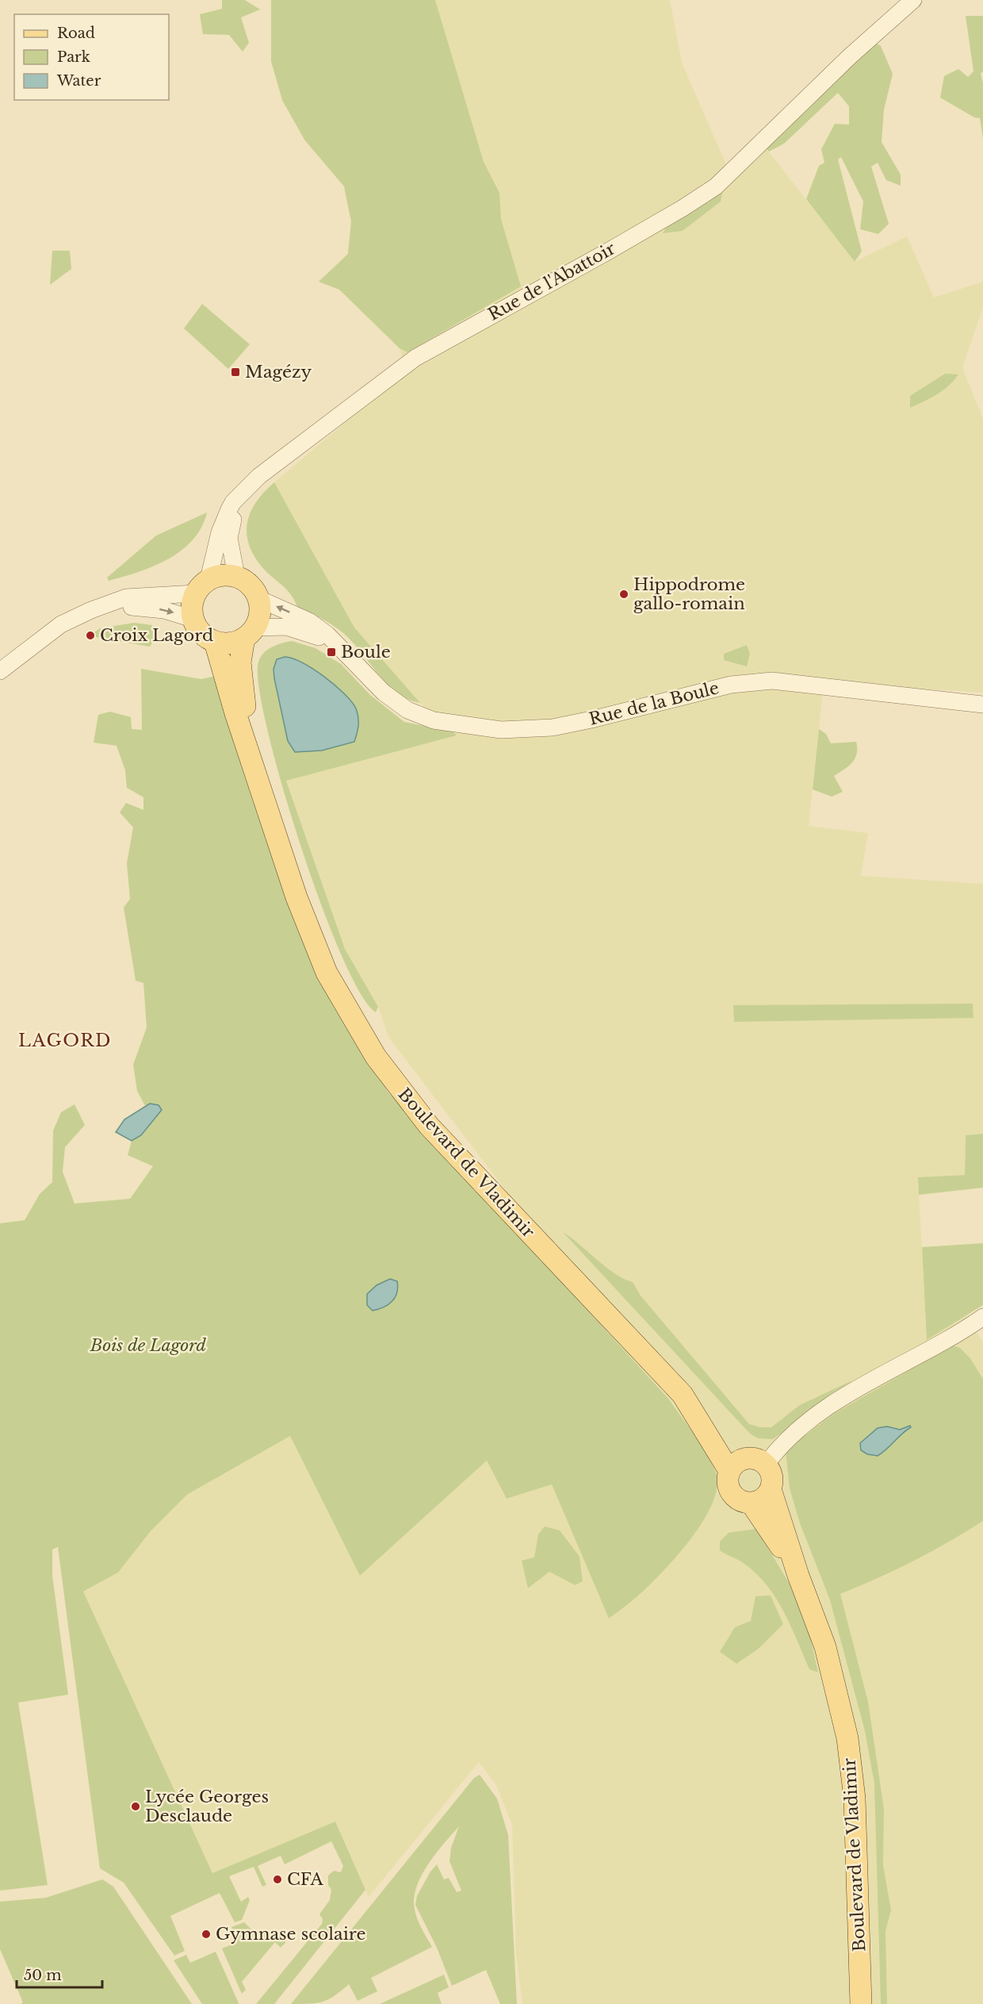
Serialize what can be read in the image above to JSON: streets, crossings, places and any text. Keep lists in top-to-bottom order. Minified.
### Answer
{"streets":{"main road":["Boulevard de Vladimir"],"street":["Rue de l'Abattoir","Rue de la Boule"]},"crossings":[["Rue de l'Abattoir","Rue de la Boule"],["Rue de l'Abattoir","Boulevard de Vladimir"],["Rue de la Boule","Boulevard de Vladimir"]],"districts":["LAGORD"],"parks":["Bois de Lagord"],"places":{"transit":["Magézy","Boule"],"other":["Hippodrome gallo-romain","Croix Lagord","Lycée Georges Desclaude","CFA","Gymnase scolaire"]},"legend":["Road","Park","Water"],"scale_bar":"50 m"}
